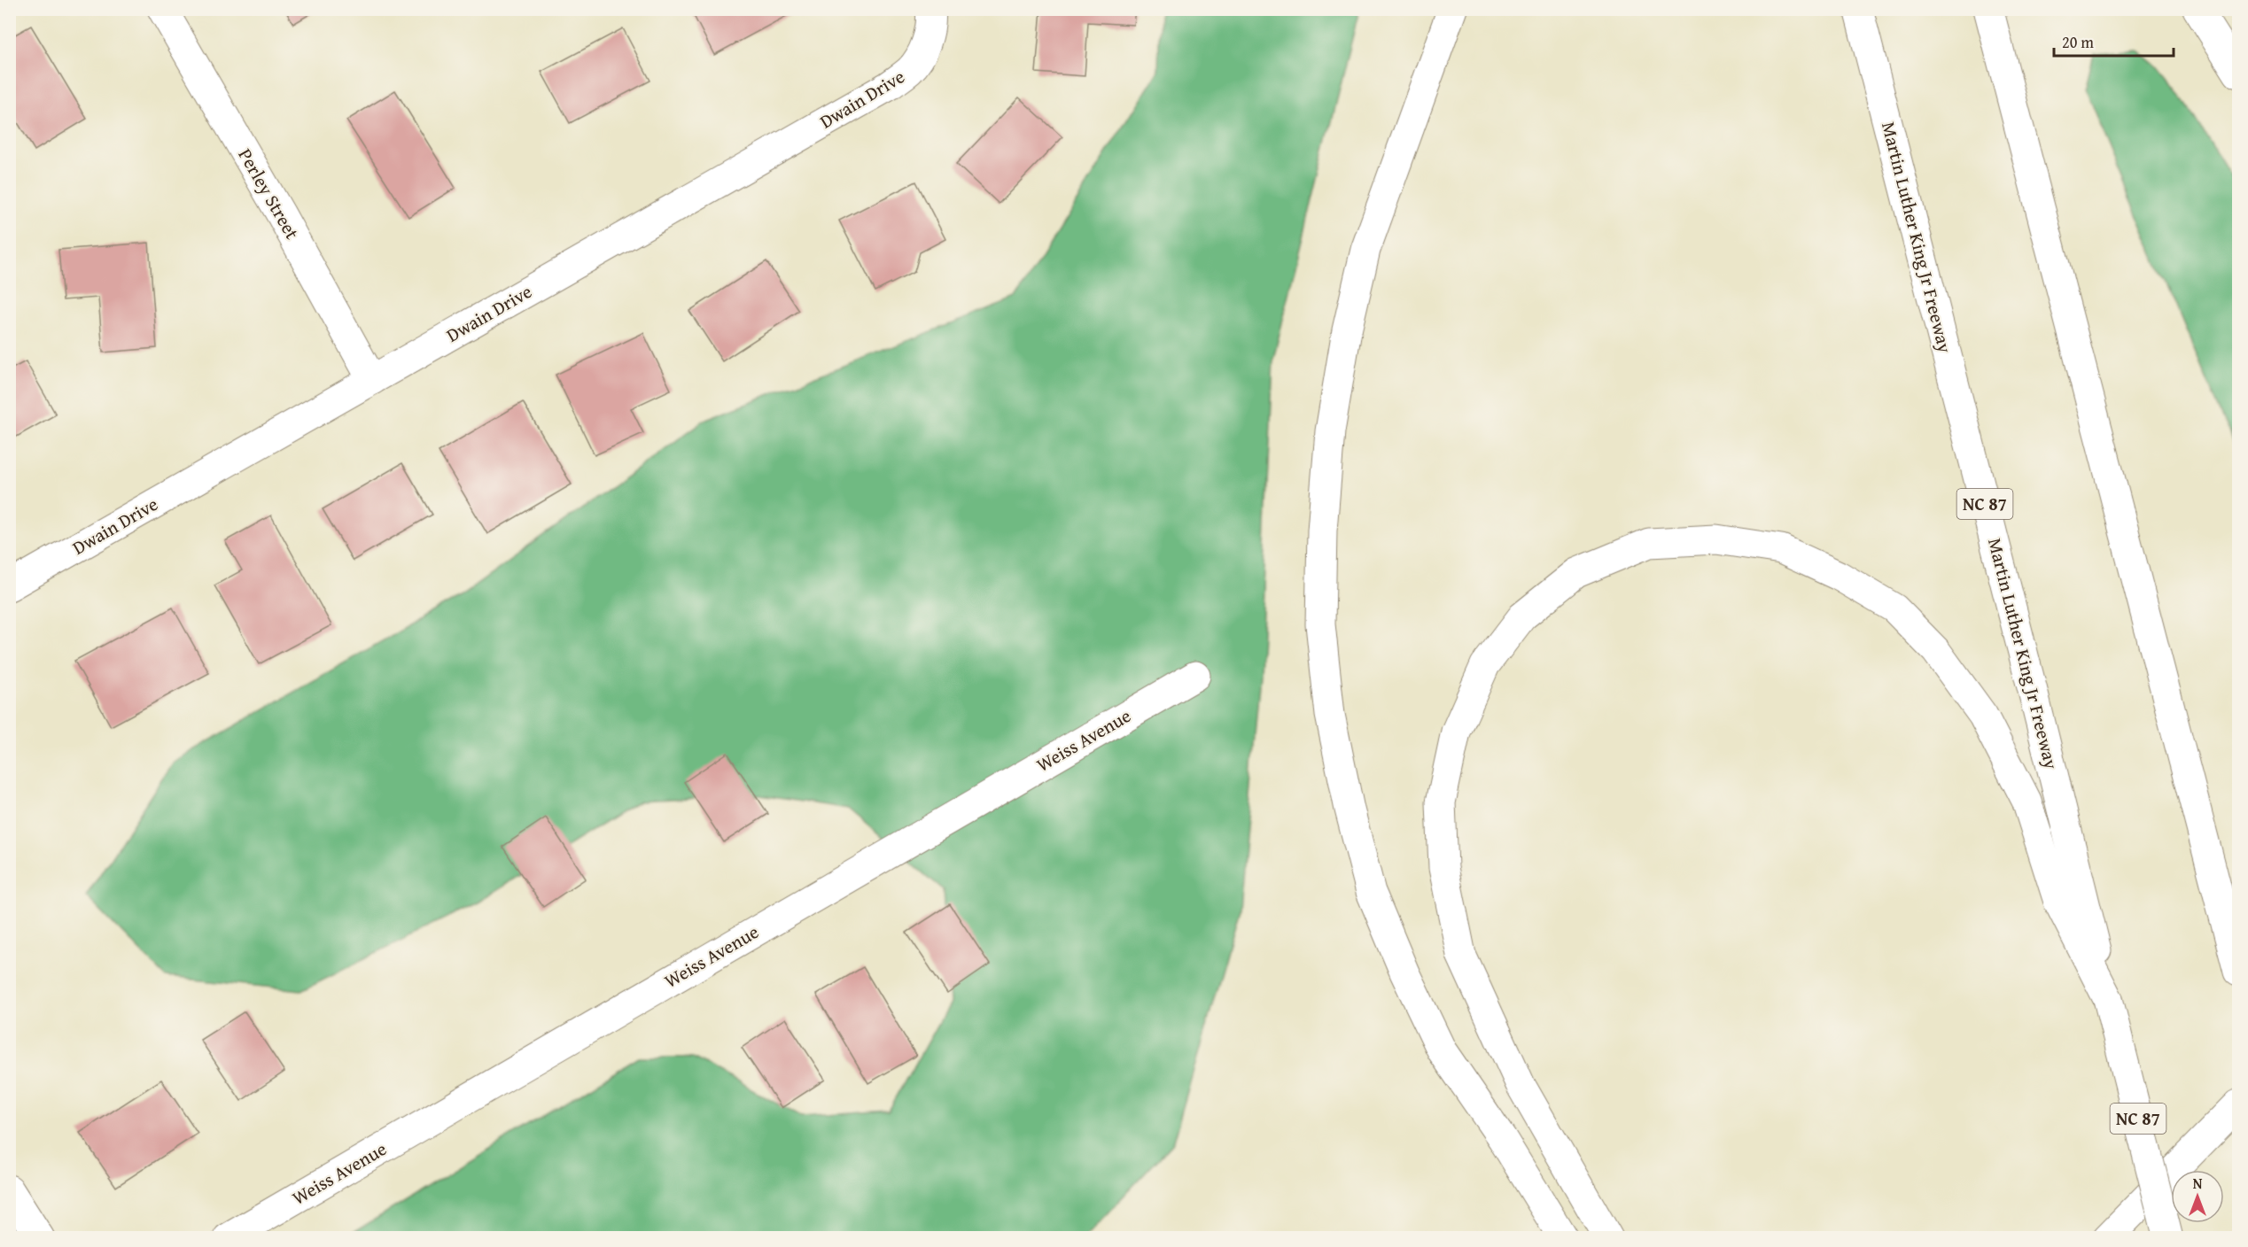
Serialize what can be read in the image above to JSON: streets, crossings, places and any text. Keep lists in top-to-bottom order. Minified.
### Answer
{"streets":{"main road":["Dwain Drive","Perley Street","Martin Luther King Jr Freeway","NC 87","Weiss Avenue"]},"crossings":[["Dwain Drive","Perley Street"]],"scale_bar":"20 m","north":"top"}
